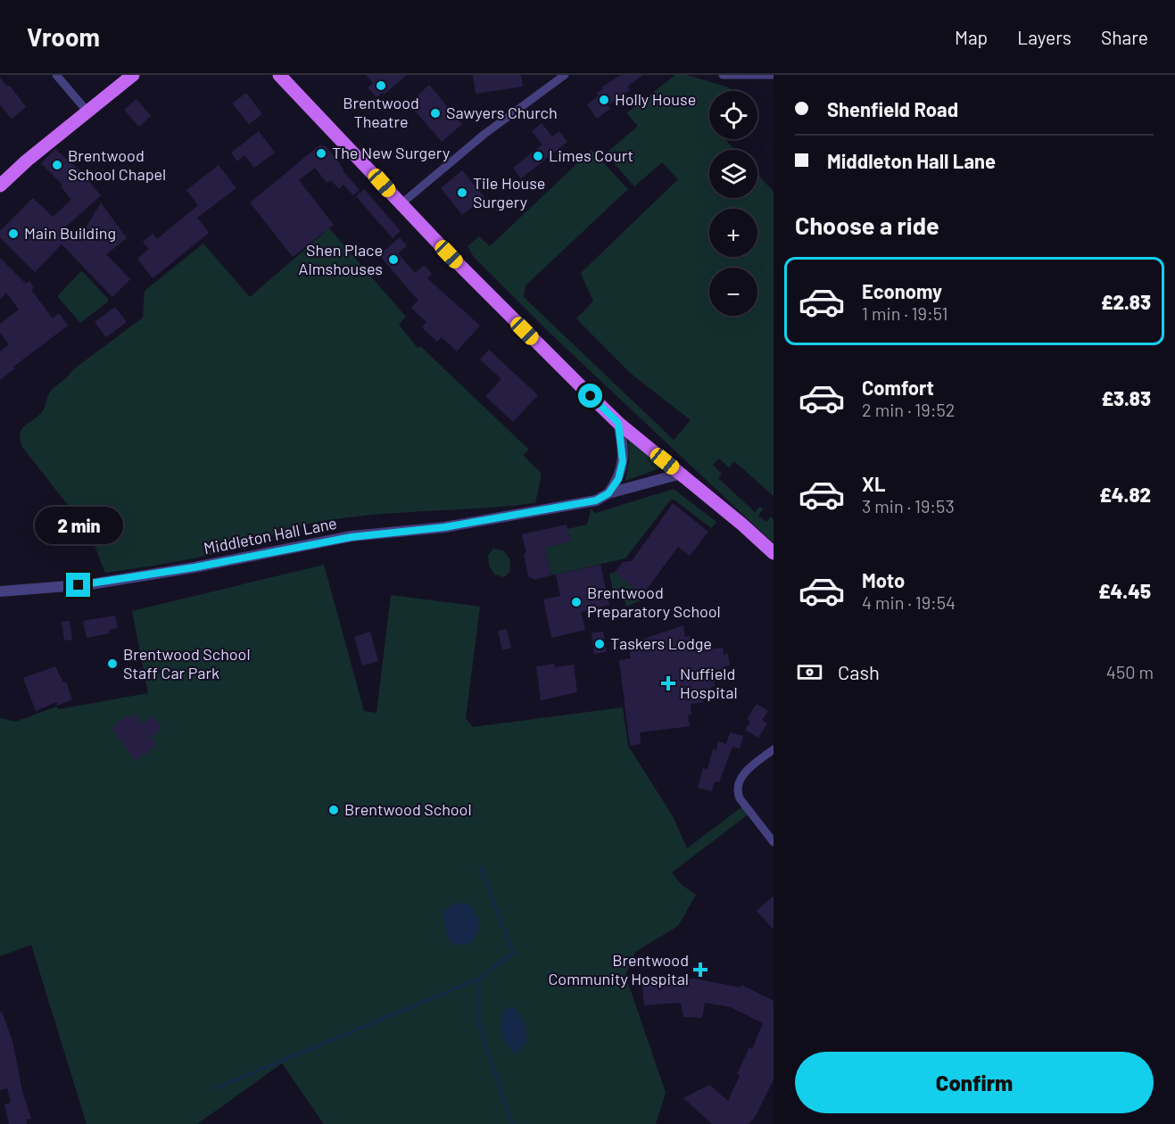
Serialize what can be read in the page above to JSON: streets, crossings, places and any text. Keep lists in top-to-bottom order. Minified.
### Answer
{"streets":{"street":["Middleton Hall Lane"]},"places":{"other":["Brentwood Theatre","Holly House","Sawyers Church","The New Surgery","Limes Court","Brentwood School Chapel","Tile House Surgery","Main Building","Shen Place Almshouses","Brentwood Preparatory School","Taskers Lodge","Brentwood School Staff Car Park","Brentwood School"],"health":["Nuffield Hospital","Brentwood Community Hospital"]},"page":{"header":"Vroom","nav":["Map","Layers","Share"],"banner":["Shenfield Road","Middleton Hall Lane"],"map_buttons":["+","−"],"heading":"Choose a ride","list":[{"name":"Economy","note":"1 min · 19:51","value":"£2.83"},{"name":"Comfort","note":"2 min · 19:52","value":"£3.83"},{"name":"XL","note":"3 min · 19:53","value":"£4.82"},{"name":"Moto","note":"4 min · 19:54","value":"£4.45"}],"bubble":"2 min","pay":["Cash","450 m"],"buttons":"Confirm"}}
